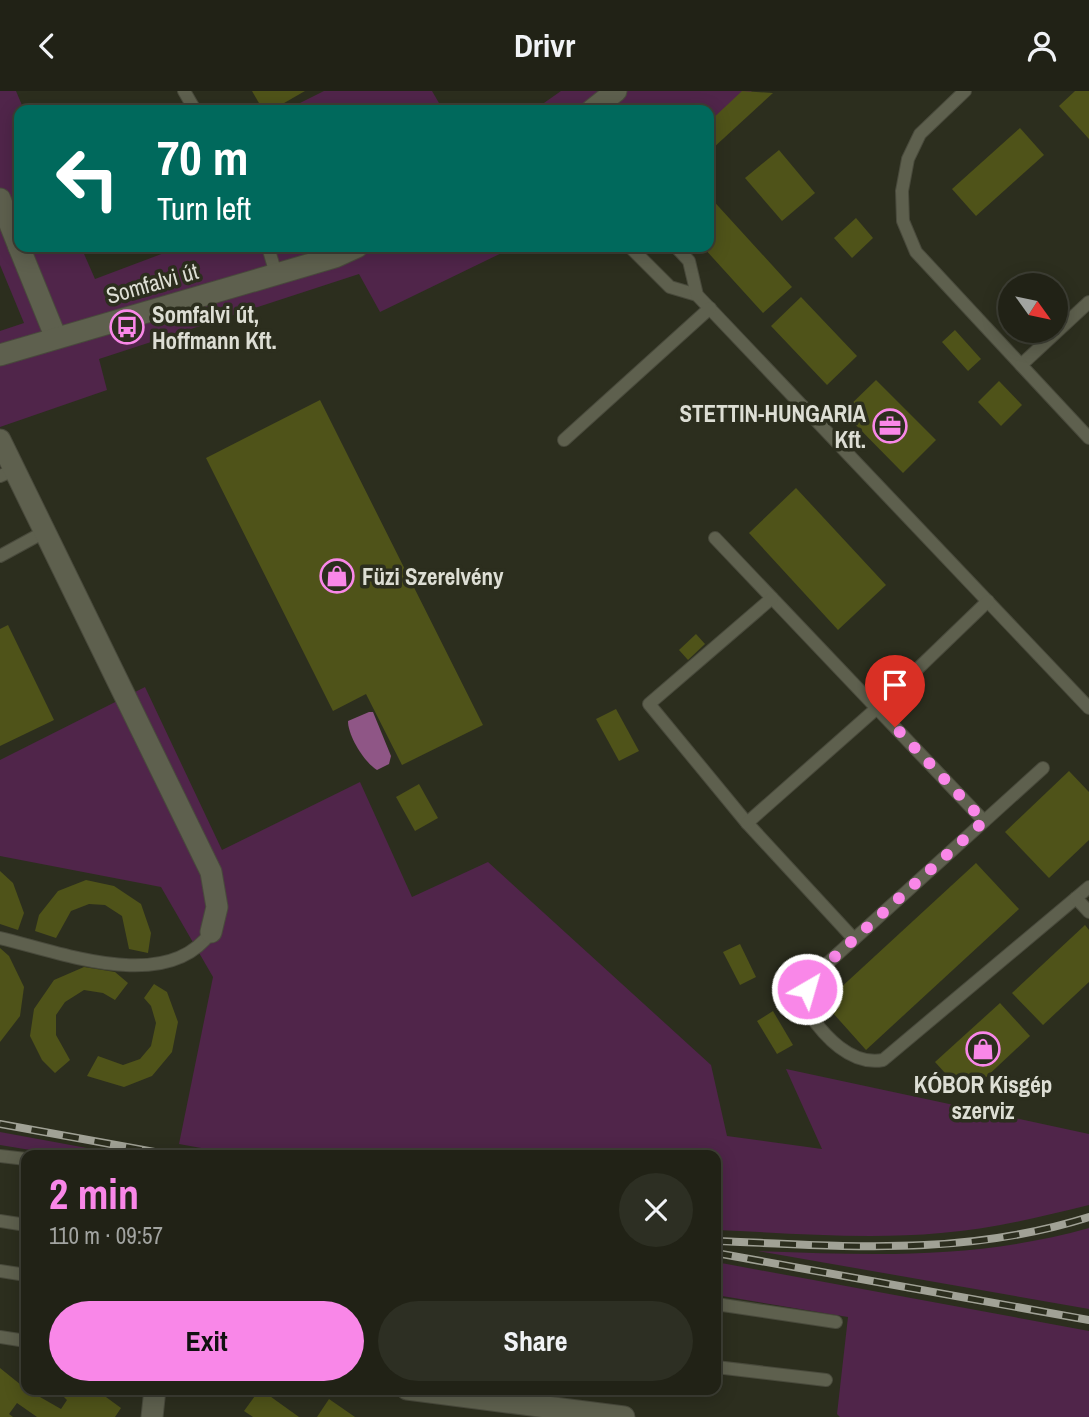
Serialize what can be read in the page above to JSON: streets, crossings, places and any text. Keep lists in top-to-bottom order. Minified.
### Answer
{"streets":{"street":["Somfalvi út"]},"places":{"bus stop":["Somfalvi út, Hoffmann Kft."],"office":["STETTIN-HUNGARIA Kft."],"shop":["Füzi Szerelvény","KÓBOR Kisgép szerviz"]},"north":"bottom right","page":{"header":"Drivr","turn":["70 m","Turn left"],"heading":["2 min","110 m · 09:57"],"buttons":["Exit","Share"]}}
